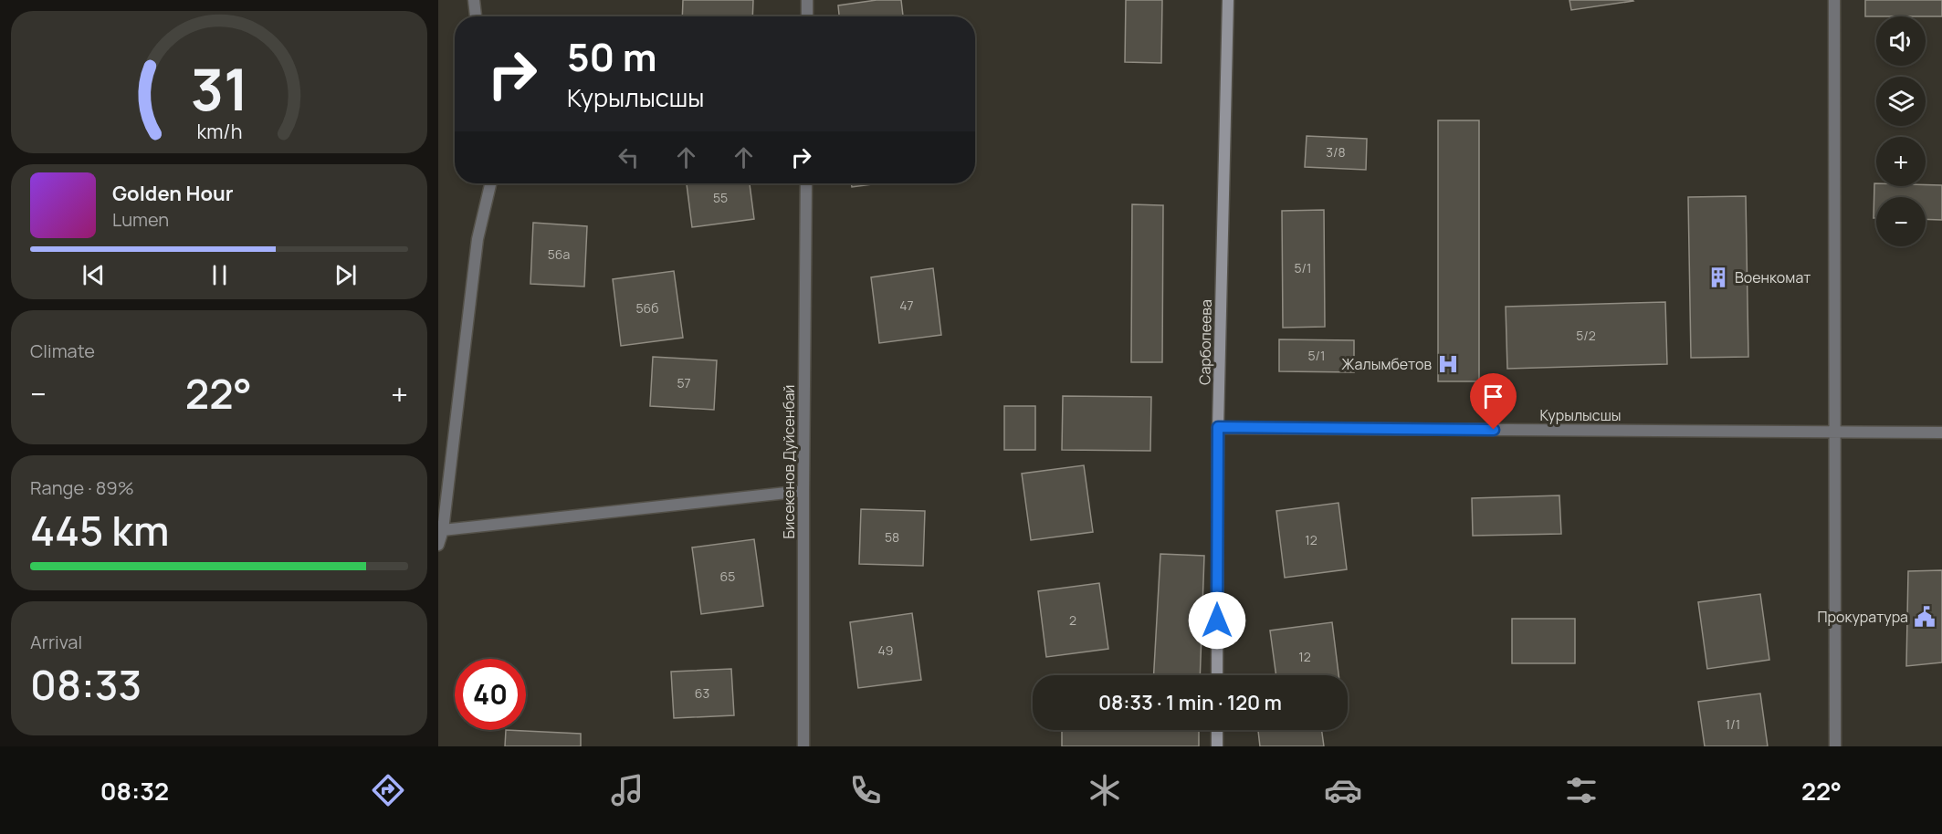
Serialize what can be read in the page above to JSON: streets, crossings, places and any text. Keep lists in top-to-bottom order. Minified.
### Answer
{"streets":{"street":["Сарбопеева","Курылысшы","Бисекенов Дуйсенбай"]},"crossings":[["Сарбопеева","Курылысшы"]],"places":{"building":["Военкомат"],"hospital":["Жалымбетов"],"public building":["Прокуратура"]},"house_numbers":["3/8","55","56а","5/1","47","56б","5/2","5/1","57","58","12","65","2","49","12","63","1/1"],"page":{"map_buttons":["+","−"],"turn":["50 m","Курылысшы"],"song":["Golden Hour","Lumen"],"tile":["Climate",["Range · 89%","445 km"],["Arrival","08:33"]],"heat":["−","22°","+"],"limit":"40","trip":"08:33 · 1 min · 120 m","tabs":["08:32","22°"],"gauge":["31","km/h"]}}
